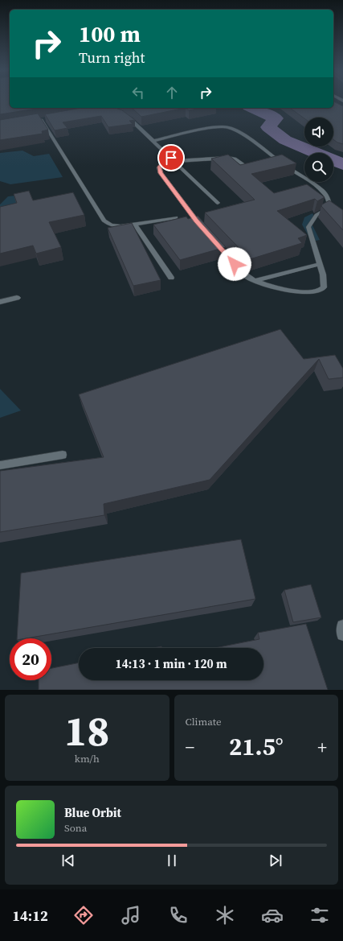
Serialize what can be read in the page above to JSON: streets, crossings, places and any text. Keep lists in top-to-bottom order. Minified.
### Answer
{"page":{"turn":["100 m","Turn right"],"limit":"20","trip":"14:13 · 1 min · 120 m","tile":[["18","km/h"],"Climate"],"heat":["−","21.5°","+"],"song":["Blue Orbit","Sona"],"tabs":"14:12"}}
